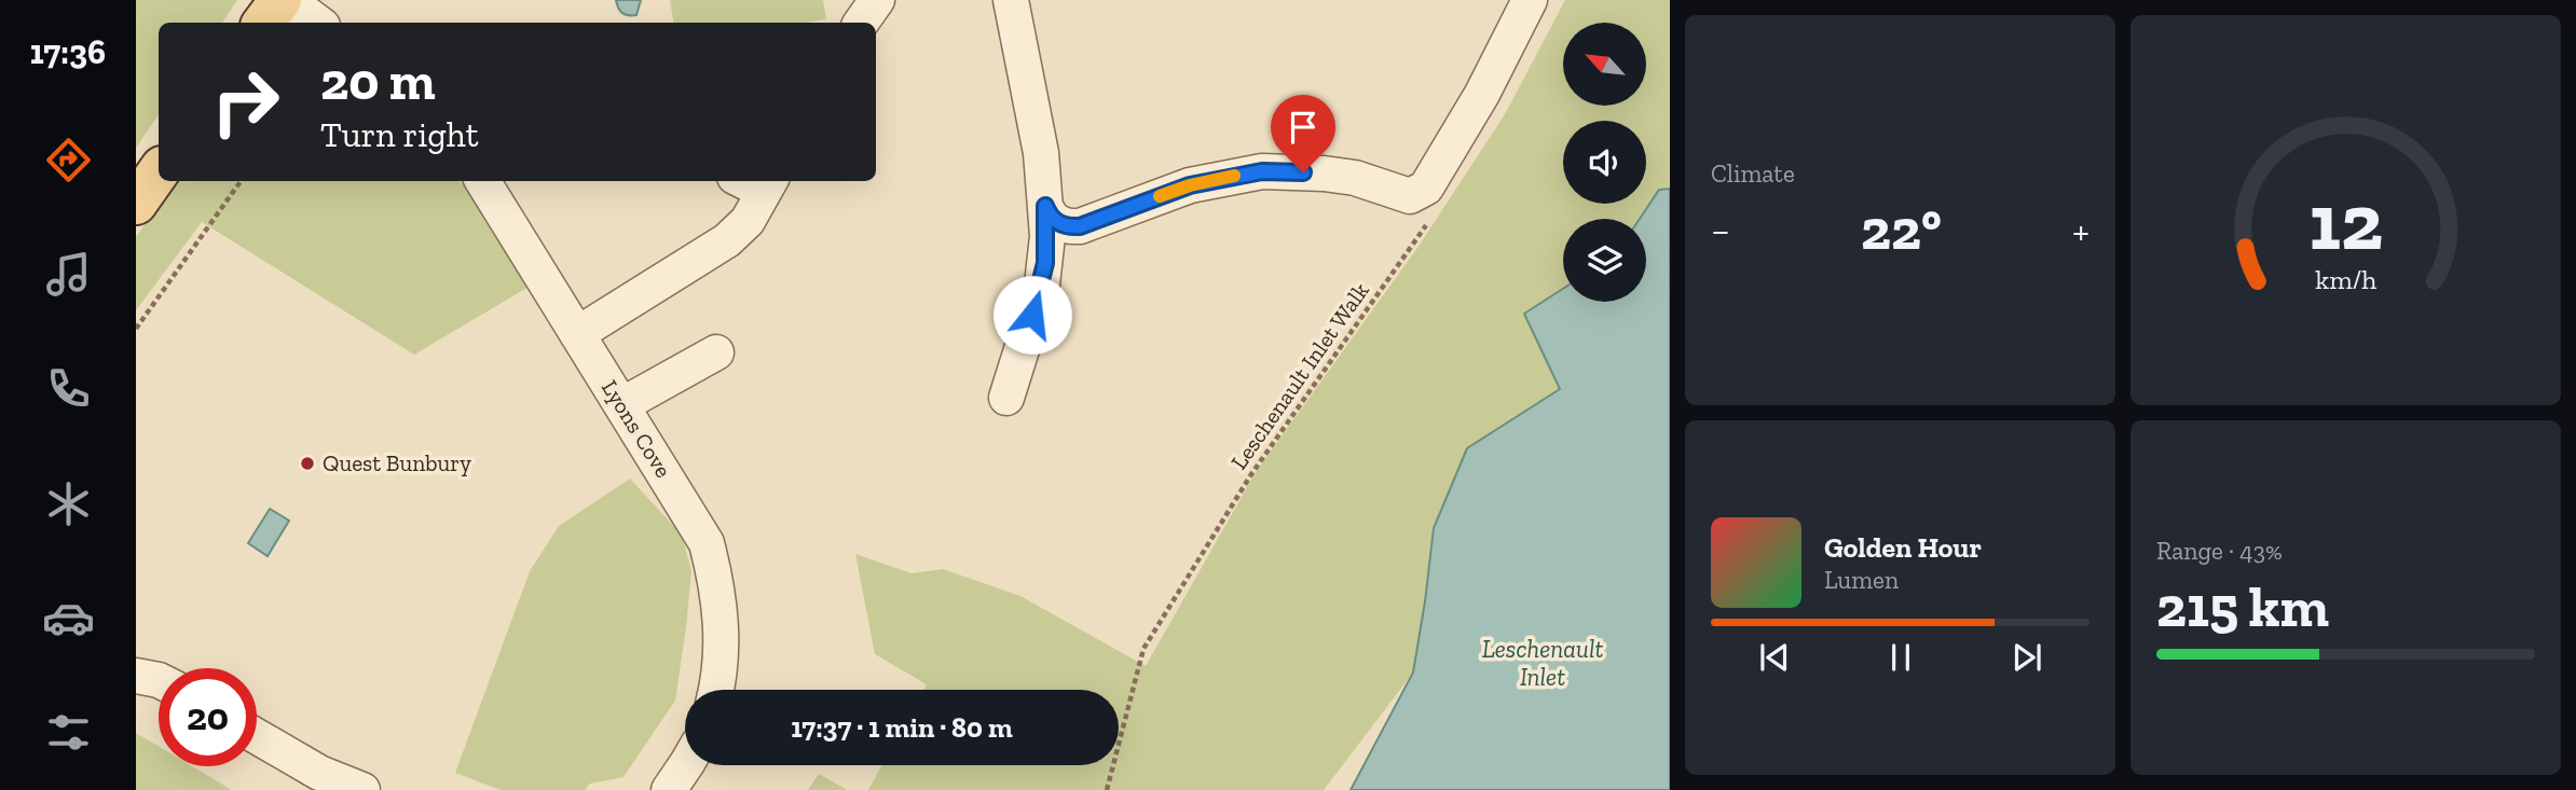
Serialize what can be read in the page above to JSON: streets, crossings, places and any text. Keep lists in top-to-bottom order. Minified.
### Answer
{"streets":{"street":["Lyons Cove"],"path":["Leschenault Inlet Walk"]},"water":["Leschenault Inlet"],"places":["Quest Bunbury"],"north":"top left","page":{"tabs":"17:36","tile":["Climate",["Range · 43%","215 km"]],"turn":["20 m","Turn right"],"heat":["−","22°","+"],"song":["Golden Hour","Lumen"],"limit":"20","trip":"17:37 · 1 min · 80 m","gauge":["12","km/h"]}}
